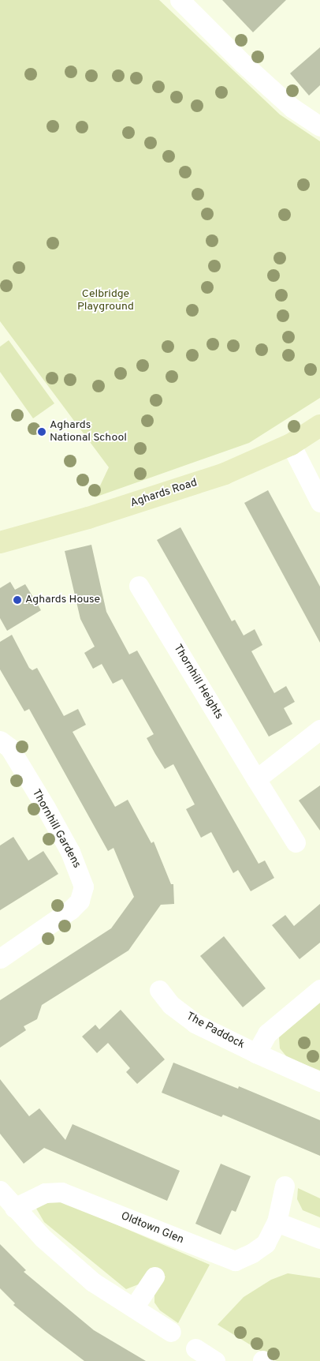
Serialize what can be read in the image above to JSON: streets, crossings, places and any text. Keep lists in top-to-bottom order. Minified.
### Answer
{"streets":{"street":["Aghards Road","Thornhill Heights","Thornhill Gardens","The Paddock","Oldtown Glen"]},"parks":["Celbridge Playground"],"places":["Aghards National School","Aghards House"]}
